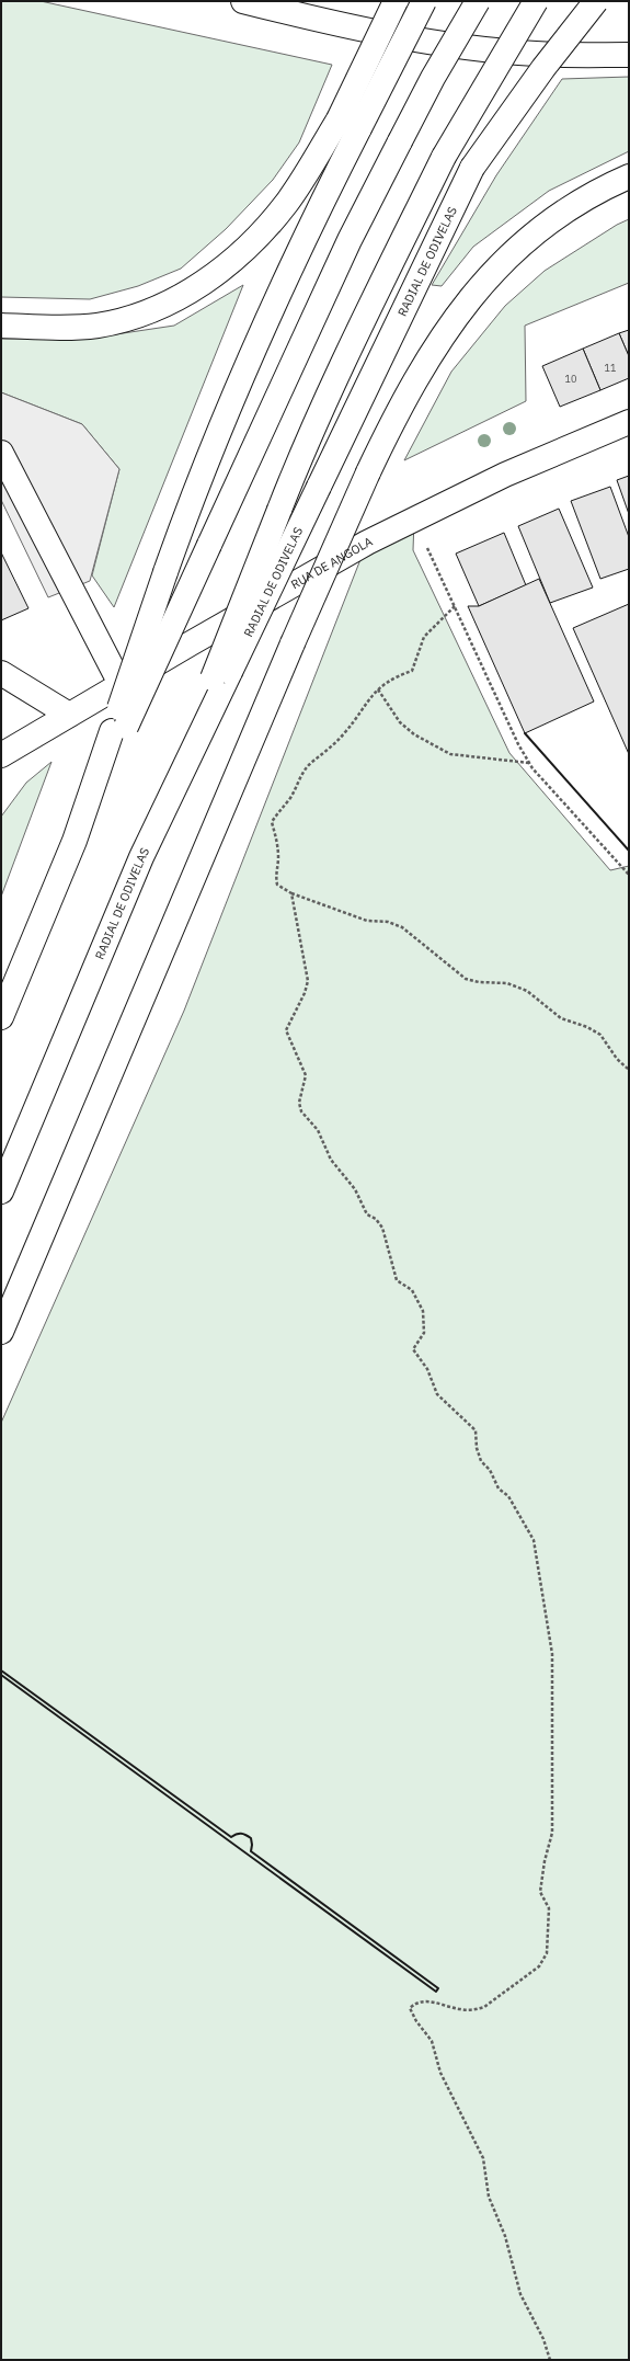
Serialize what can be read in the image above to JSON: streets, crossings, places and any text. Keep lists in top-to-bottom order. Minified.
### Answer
{"streets":{"main road":["RADIAL DE ODIVELAS","RUA DE ANGOLA"]},"house_numbers":["11","10"]}
